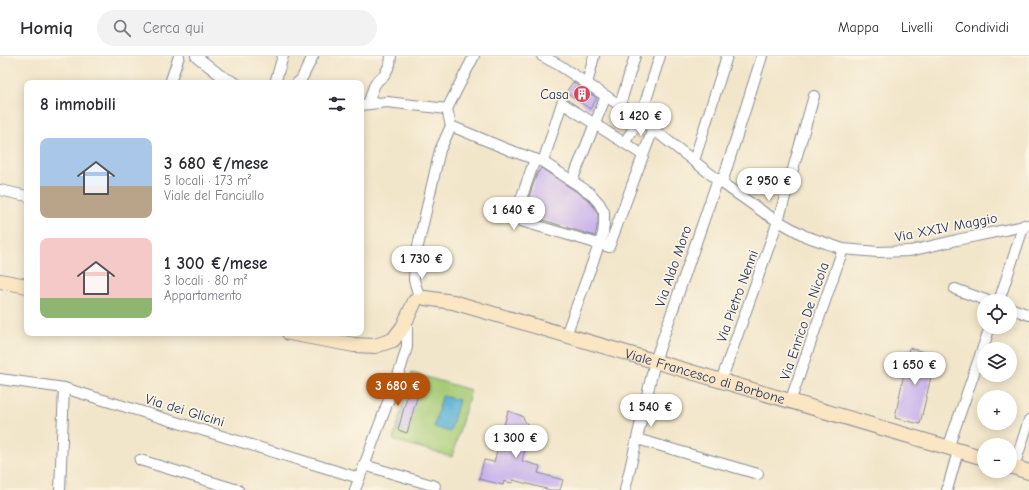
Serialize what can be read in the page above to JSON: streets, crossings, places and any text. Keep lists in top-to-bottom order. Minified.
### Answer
{"streets":{"street":["Via XXIV Maggio","Via Aldo Moro","Via Pietro Nenni","Via Enrico De Nicola","Viale Francesco di Borbone","Via dei Glicini"]},"crossings":[["Via XXIV Maggio","Via Aldo Moro"],["Via XXIV Maggio","Via Pietro Nenni"],["Via XXIV Maggio","Via Enrico De Nicola"],["Via Aldo Moro","Viale Francesco di Borbone"],["Via Pietro Nenni","Viale Francesco di Borbone"],["Via Enrico De Nicola","Viale Francesco di Borbone"]],"places":{"building":["Casa"]},"page":{"header":"Homiq","search":"Cerca qui","nav":["Mappa","Livelli","Condividi"],"heading":"8 immobili","price":["1 420 €","2 950 €","1 640 €","1 730 €","1 650 €","3 680 €","1 540 €","1 300 €"],"list":[{"name":"3 680 €/mese","note":"5 locali · 173 m² · Viale del Fanciullo"},{"name":"1 300 €/mese","note":"3 locali · 80 m² · Appartamento"}],"map_buttons":["+","−"]}}
